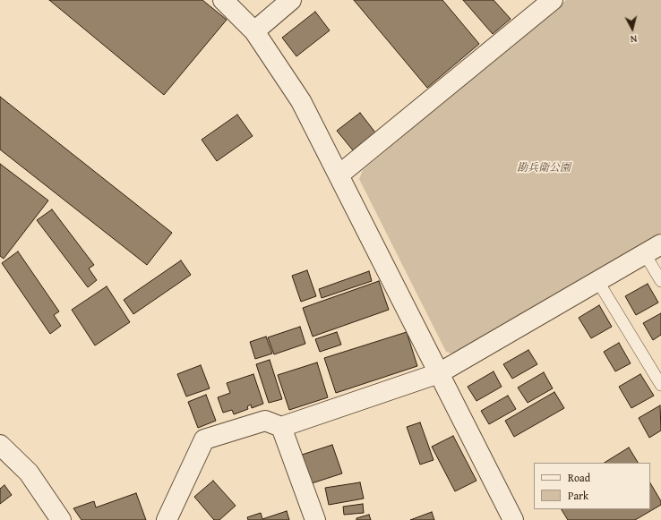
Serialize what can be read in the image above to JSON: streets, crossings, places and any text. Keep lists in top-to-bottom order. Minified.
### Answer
{"parks":["勘兵衛公園"],"legend":["Road","Park"],"north":"bottom"}
